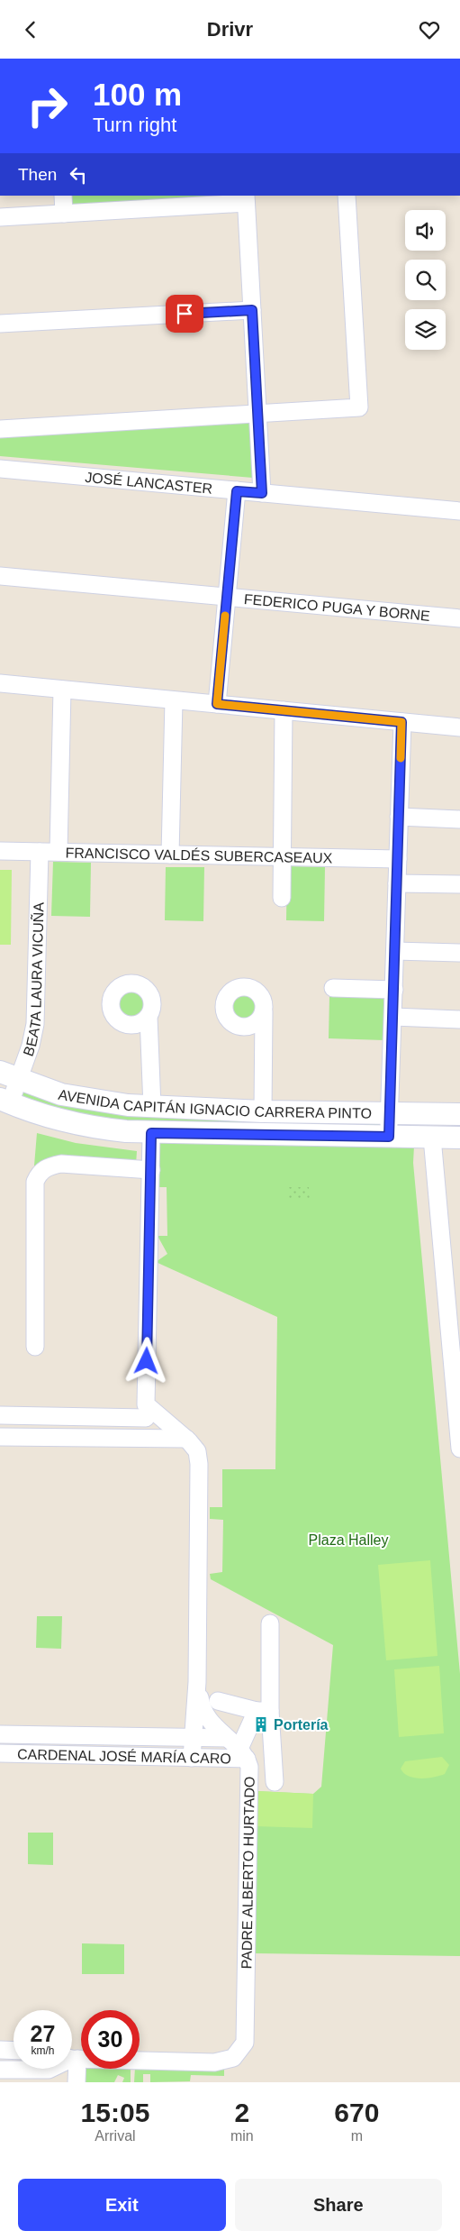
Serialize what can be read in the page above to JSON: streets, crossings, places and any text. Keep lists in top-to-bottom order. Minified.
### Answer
{"streets":{"street":["JOSÉ LANCASTER","FEDERICO PUGA Y BORNE","FRANCISCO VALDÉS SUBERCASEAUX","BEATA LAURA VICUÑA","AVENIDA CAPITÁN IGNACIO CARRERA PINTO","CARDENAL JOSÉ MARÍA CARO","PADRE ALBERTO HURTADO"]},"crossings":[["FRANCISCO VALDÉS SUBERCASEAUX","BEATA LAURA VICUÑA"],["BEATA LAURA VICUÑA","AVENIDA CAPITÁN IGNACIO CARRERA PINTO"],["CARDENAL JOSÉ MARÍA CARO","PADRE ALBERTO HURTADO"]],"parks":["Plaza Halley"],"places":{"building":["Portería"]},"page":{"header":"Drivr","turn":["100 m","Turn right"],"then":"Then","speed":"27 km/h","limit":"30","eta":["15:05","Arrival","2","min","670","m"],"buttons":["Exit","Share"]}}
